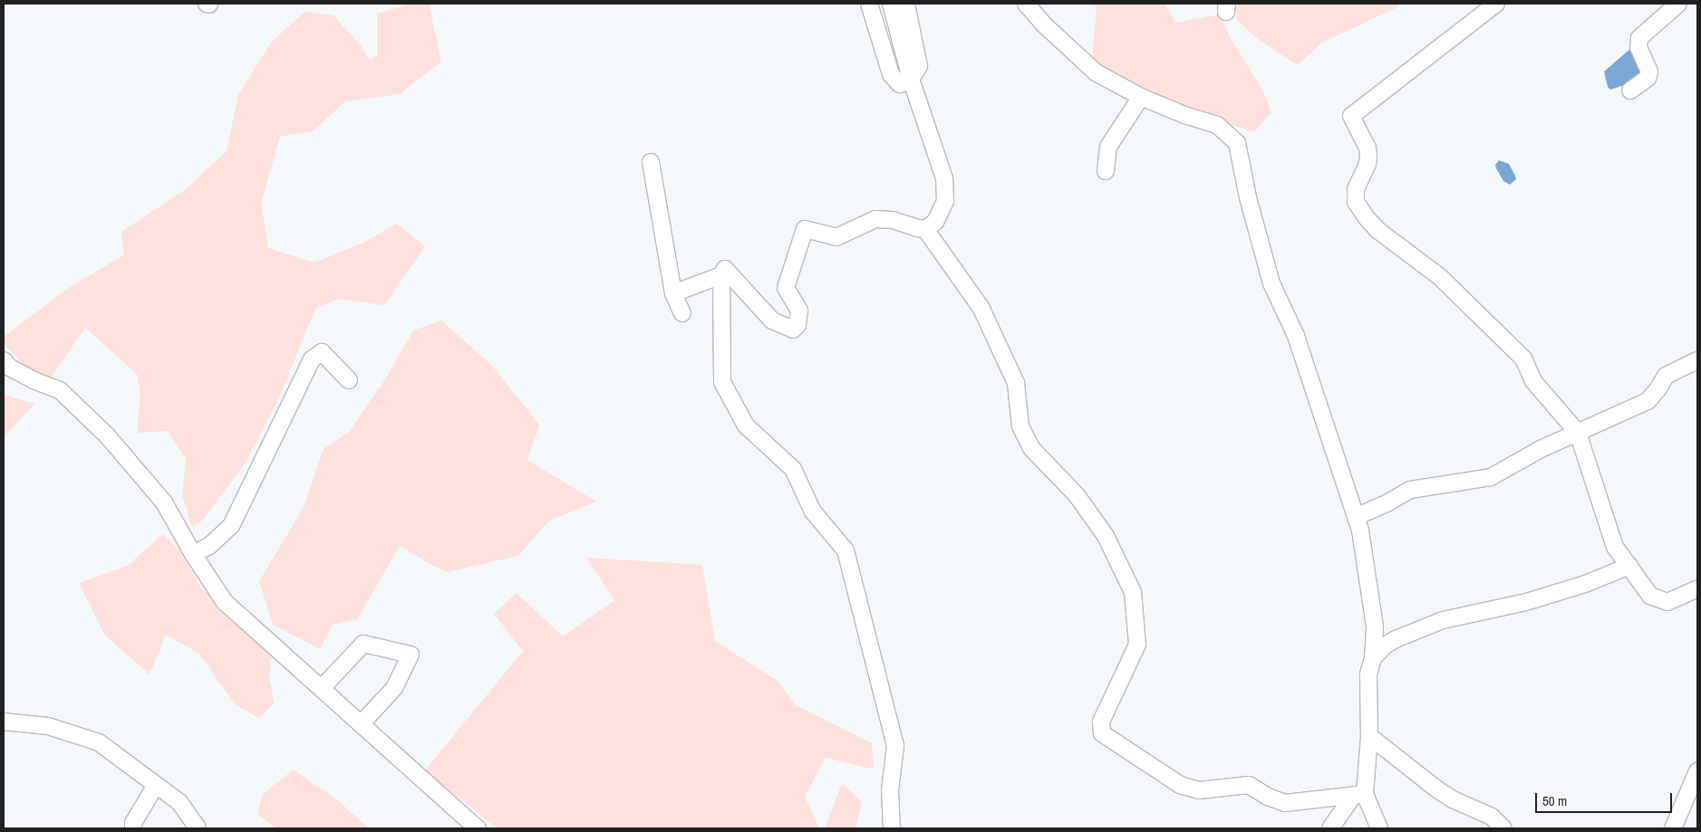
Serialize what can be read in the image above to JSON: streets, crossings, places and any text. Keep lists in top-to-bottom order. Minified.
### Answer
{"scale_bar":"50 m"}
